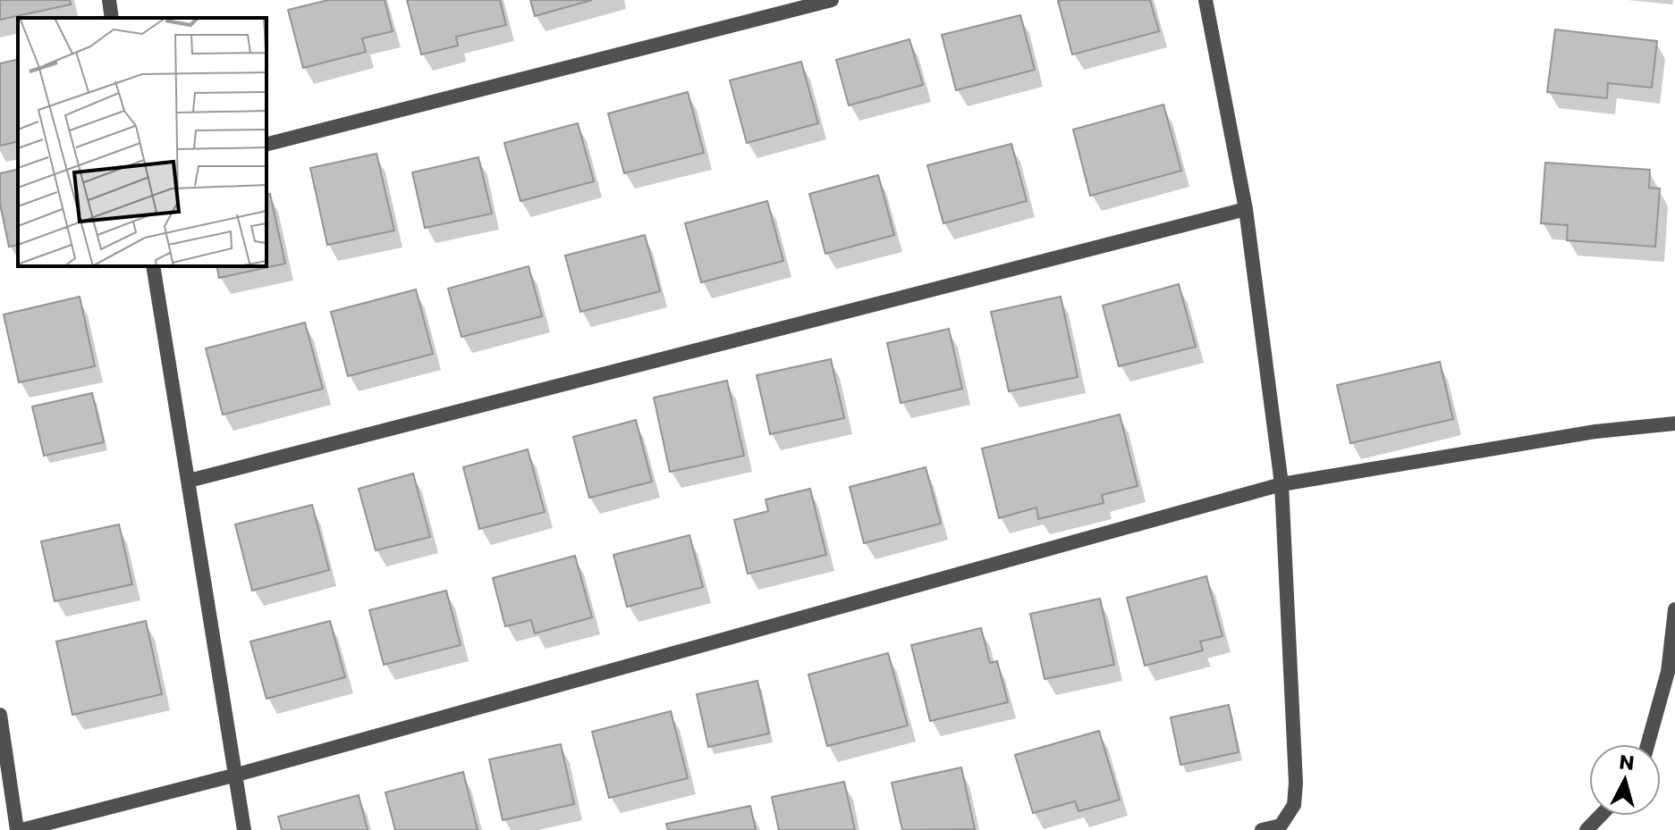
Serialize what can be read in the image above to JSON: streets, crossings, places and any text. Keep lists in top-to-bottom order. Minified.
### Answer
{"north":"top"}
